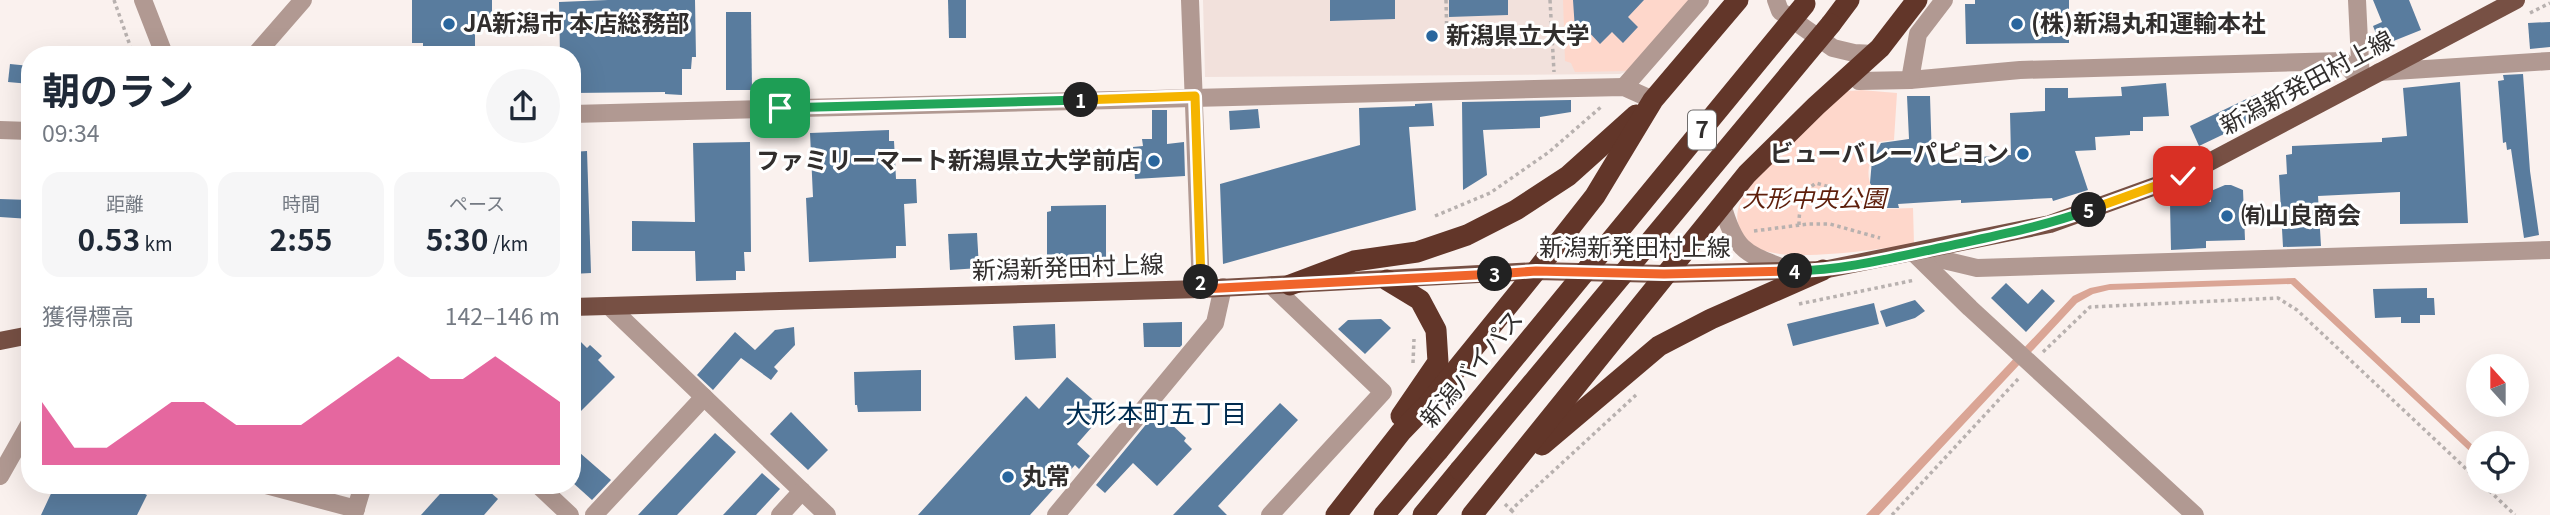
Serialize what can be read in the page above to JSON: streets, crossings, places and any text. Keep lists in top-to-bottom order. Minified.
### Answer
{"streets":{"highway":["7","新潟バイパス"],"main road":["新潟新発田村上線"]},"districts":["大形本町五丁目"],"parks":["大形中央公園"],"places":["JA新潟市 本店総務部","(株)新潟丸和運輸本社","新潟県立大学","ビューバレーパピヨン","ファミリーマート新潟県立大学前店","㈲山良商会","丸常"],"north":"top","page":{"heading":["朝のラン","09:34"],"pins":["1","5","4","3","2"],"stats":[["距離","0.53 km"],["時間","2:55"],["ペース","5:30 /km"]],"chart":["獲得標高","142–146 m"]}}
